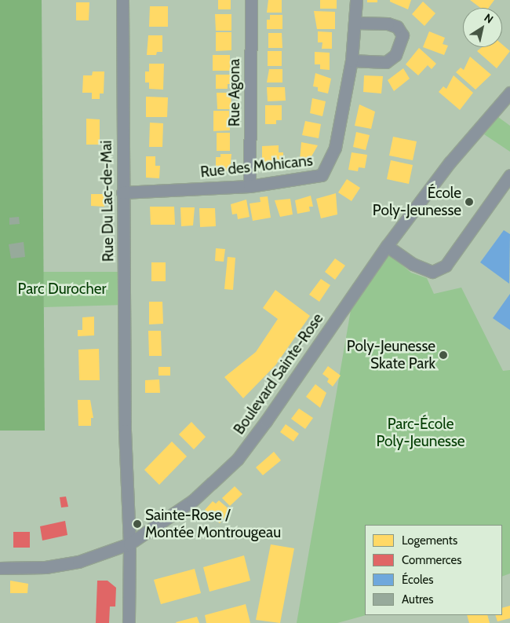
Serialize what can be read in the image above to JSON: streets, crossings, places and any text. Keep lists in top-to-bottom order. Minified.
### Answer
{"streets":{"street":["Rue Agona","Rue des Mohicans","Rue Du Lac-de-Mai","Boulevard Sainte-Rose"]},"crossings":[["Rue Agona","Rue des Mohicans"],["Rue des Mohicans","Rue Du Lac-de-Mai"],["Rue Du Lac-de-Mai","Boulevard Sainte-Rose"]],"parks":["Parc Durocher","Parc-École Poly-Jeunesse"],"places":["École Poly-Jeunesse","Poly-Jeunesse Skate Park","Sainte-Rose / Montée Montrougeau"],"legend":["Logements","Commerces","Écoles","Autres"],"north":"top right"}
